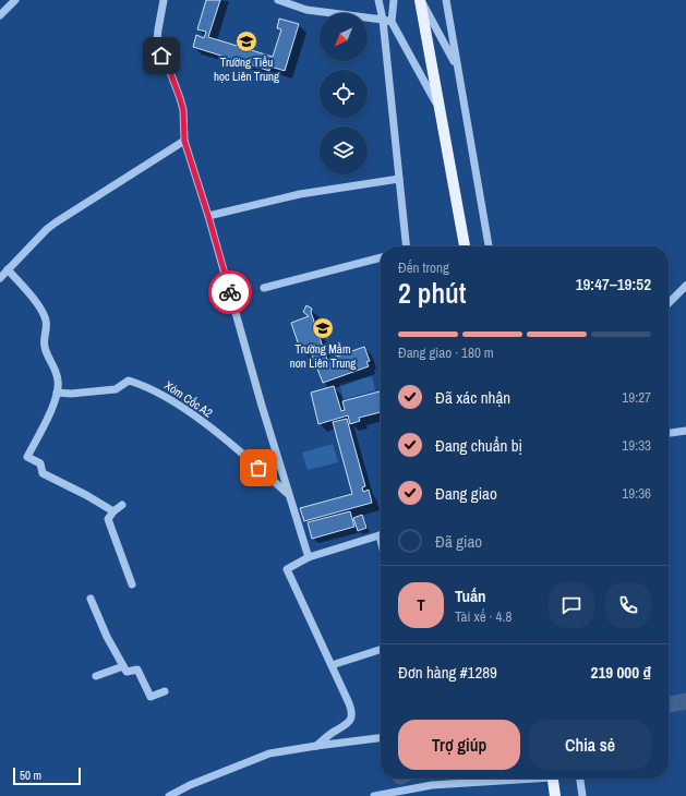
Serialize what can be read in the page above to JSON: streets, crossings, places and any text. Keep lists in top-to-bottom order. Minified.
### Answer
{"streets":{"street":["Xóm Cốc A2"]},"places":{"school or university":["Trường Tiểu học Liên Trung","Trường Mầm non Liên Trung"]},"scale_bar":"50 m","north":"bottom left","page":{"heading":["2 phút","Đến trong","19:47–19:52"],"panel":["Tuấn","Tài xế · 4.8","Đơn hàng #1289","219 000 ₫"],"bar":"Đang giao · 180 m","list":[["Đã xác nhận","19:27"],["Đang chuẩn bị","19:33"],["Đang giao","19:36"],"Đã giao"],"round":"T","buttons":["Trợ giúp","Chia sẻ"],"scale":"50 m"}}
